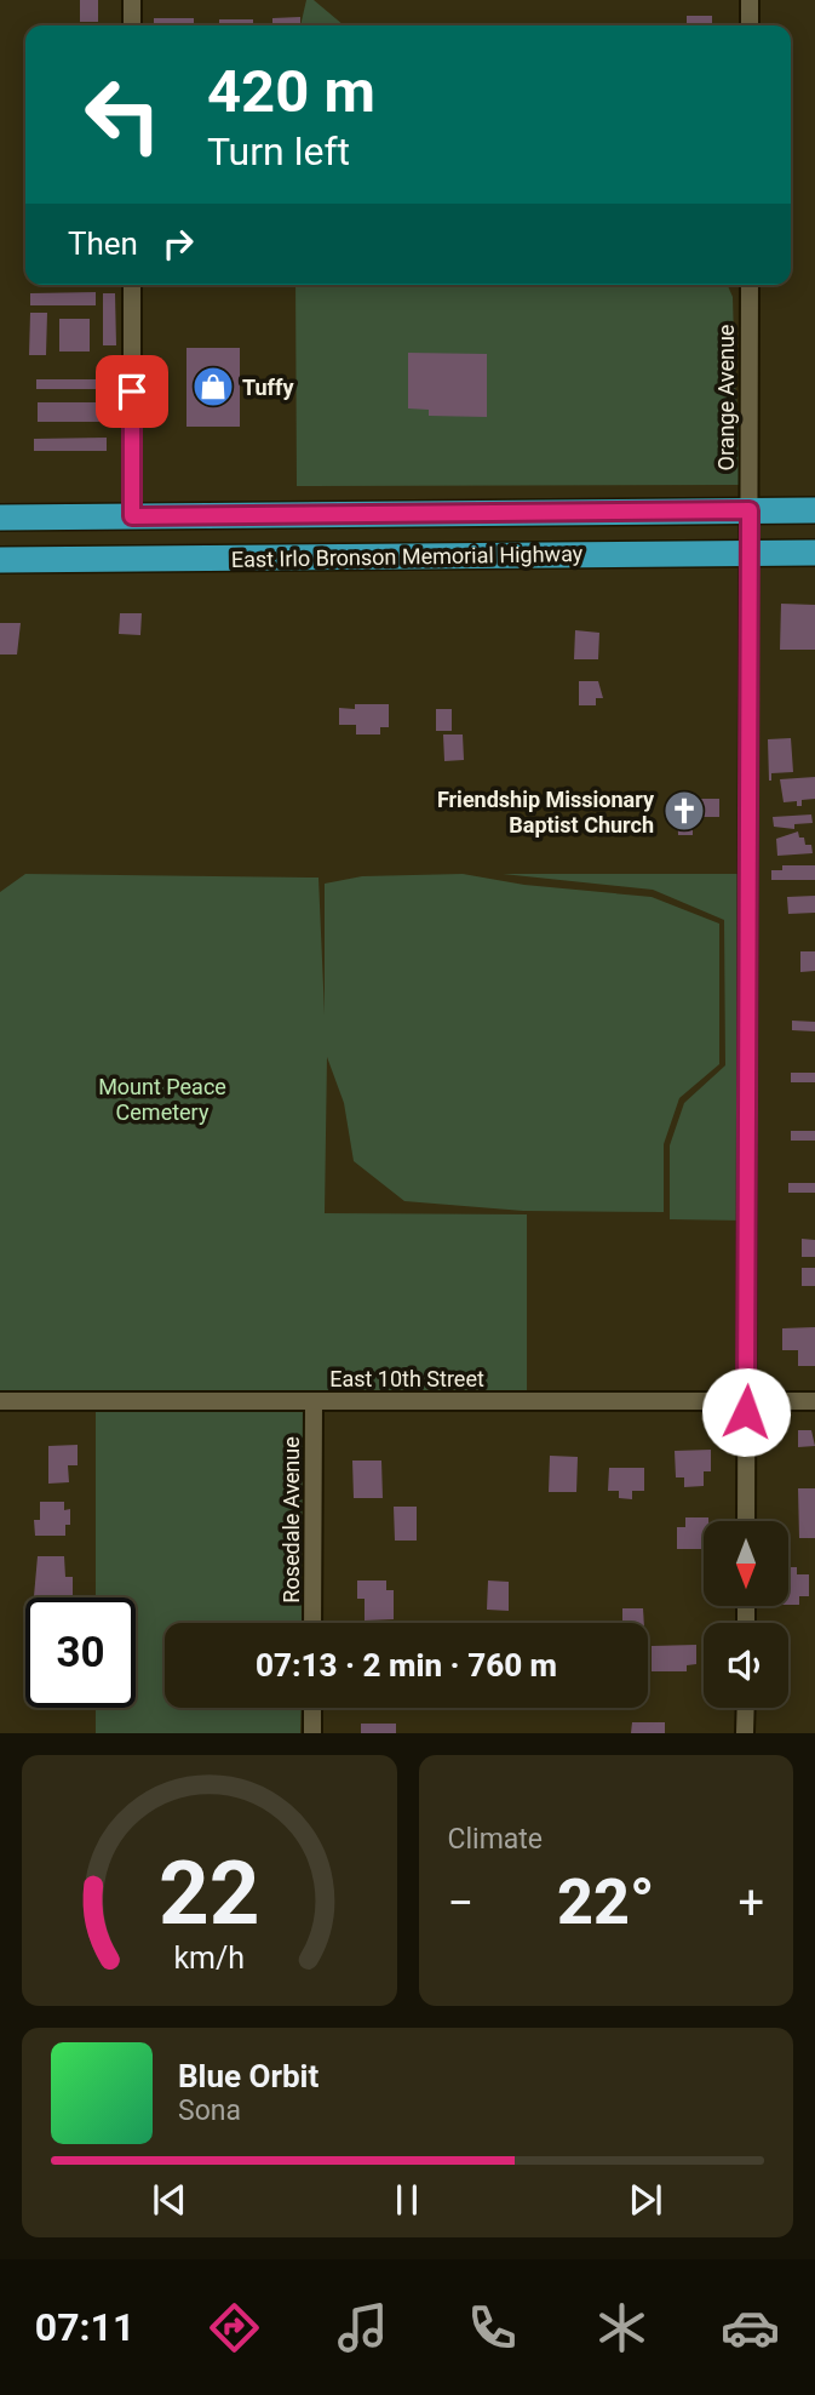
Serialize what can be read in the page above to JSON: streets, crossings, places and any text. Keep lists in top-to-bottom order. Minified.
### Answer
{"streets":{"highway":["East Irlo Bronson Memorial Highway"],"street":["Orange Avenue","East 10th Street","Rosedale Avenue"]},"crossings":[["Orange Avenue","East Irlo Bronson Memorial Highway"],["Orange Avenue","East 10th Street"],["East 10th Street","Rosedale Avenue"]],"parks":["Mount Peace Cemetery"],"places":{"shop":["Tuffy"],"church":["Friendship Missionary Baptist Church"]},"north":"bottom","page":{"turn":["420 m","Turn left"],"then":"Then","limit":"30","trip":"07:13 · 2 min · 760 m","tile":"Climate","heat":["−","22°","+"],"song":["Blue Orbit","Sona"],"tabs":"07:11","gauge":["22","km/h"]}}
